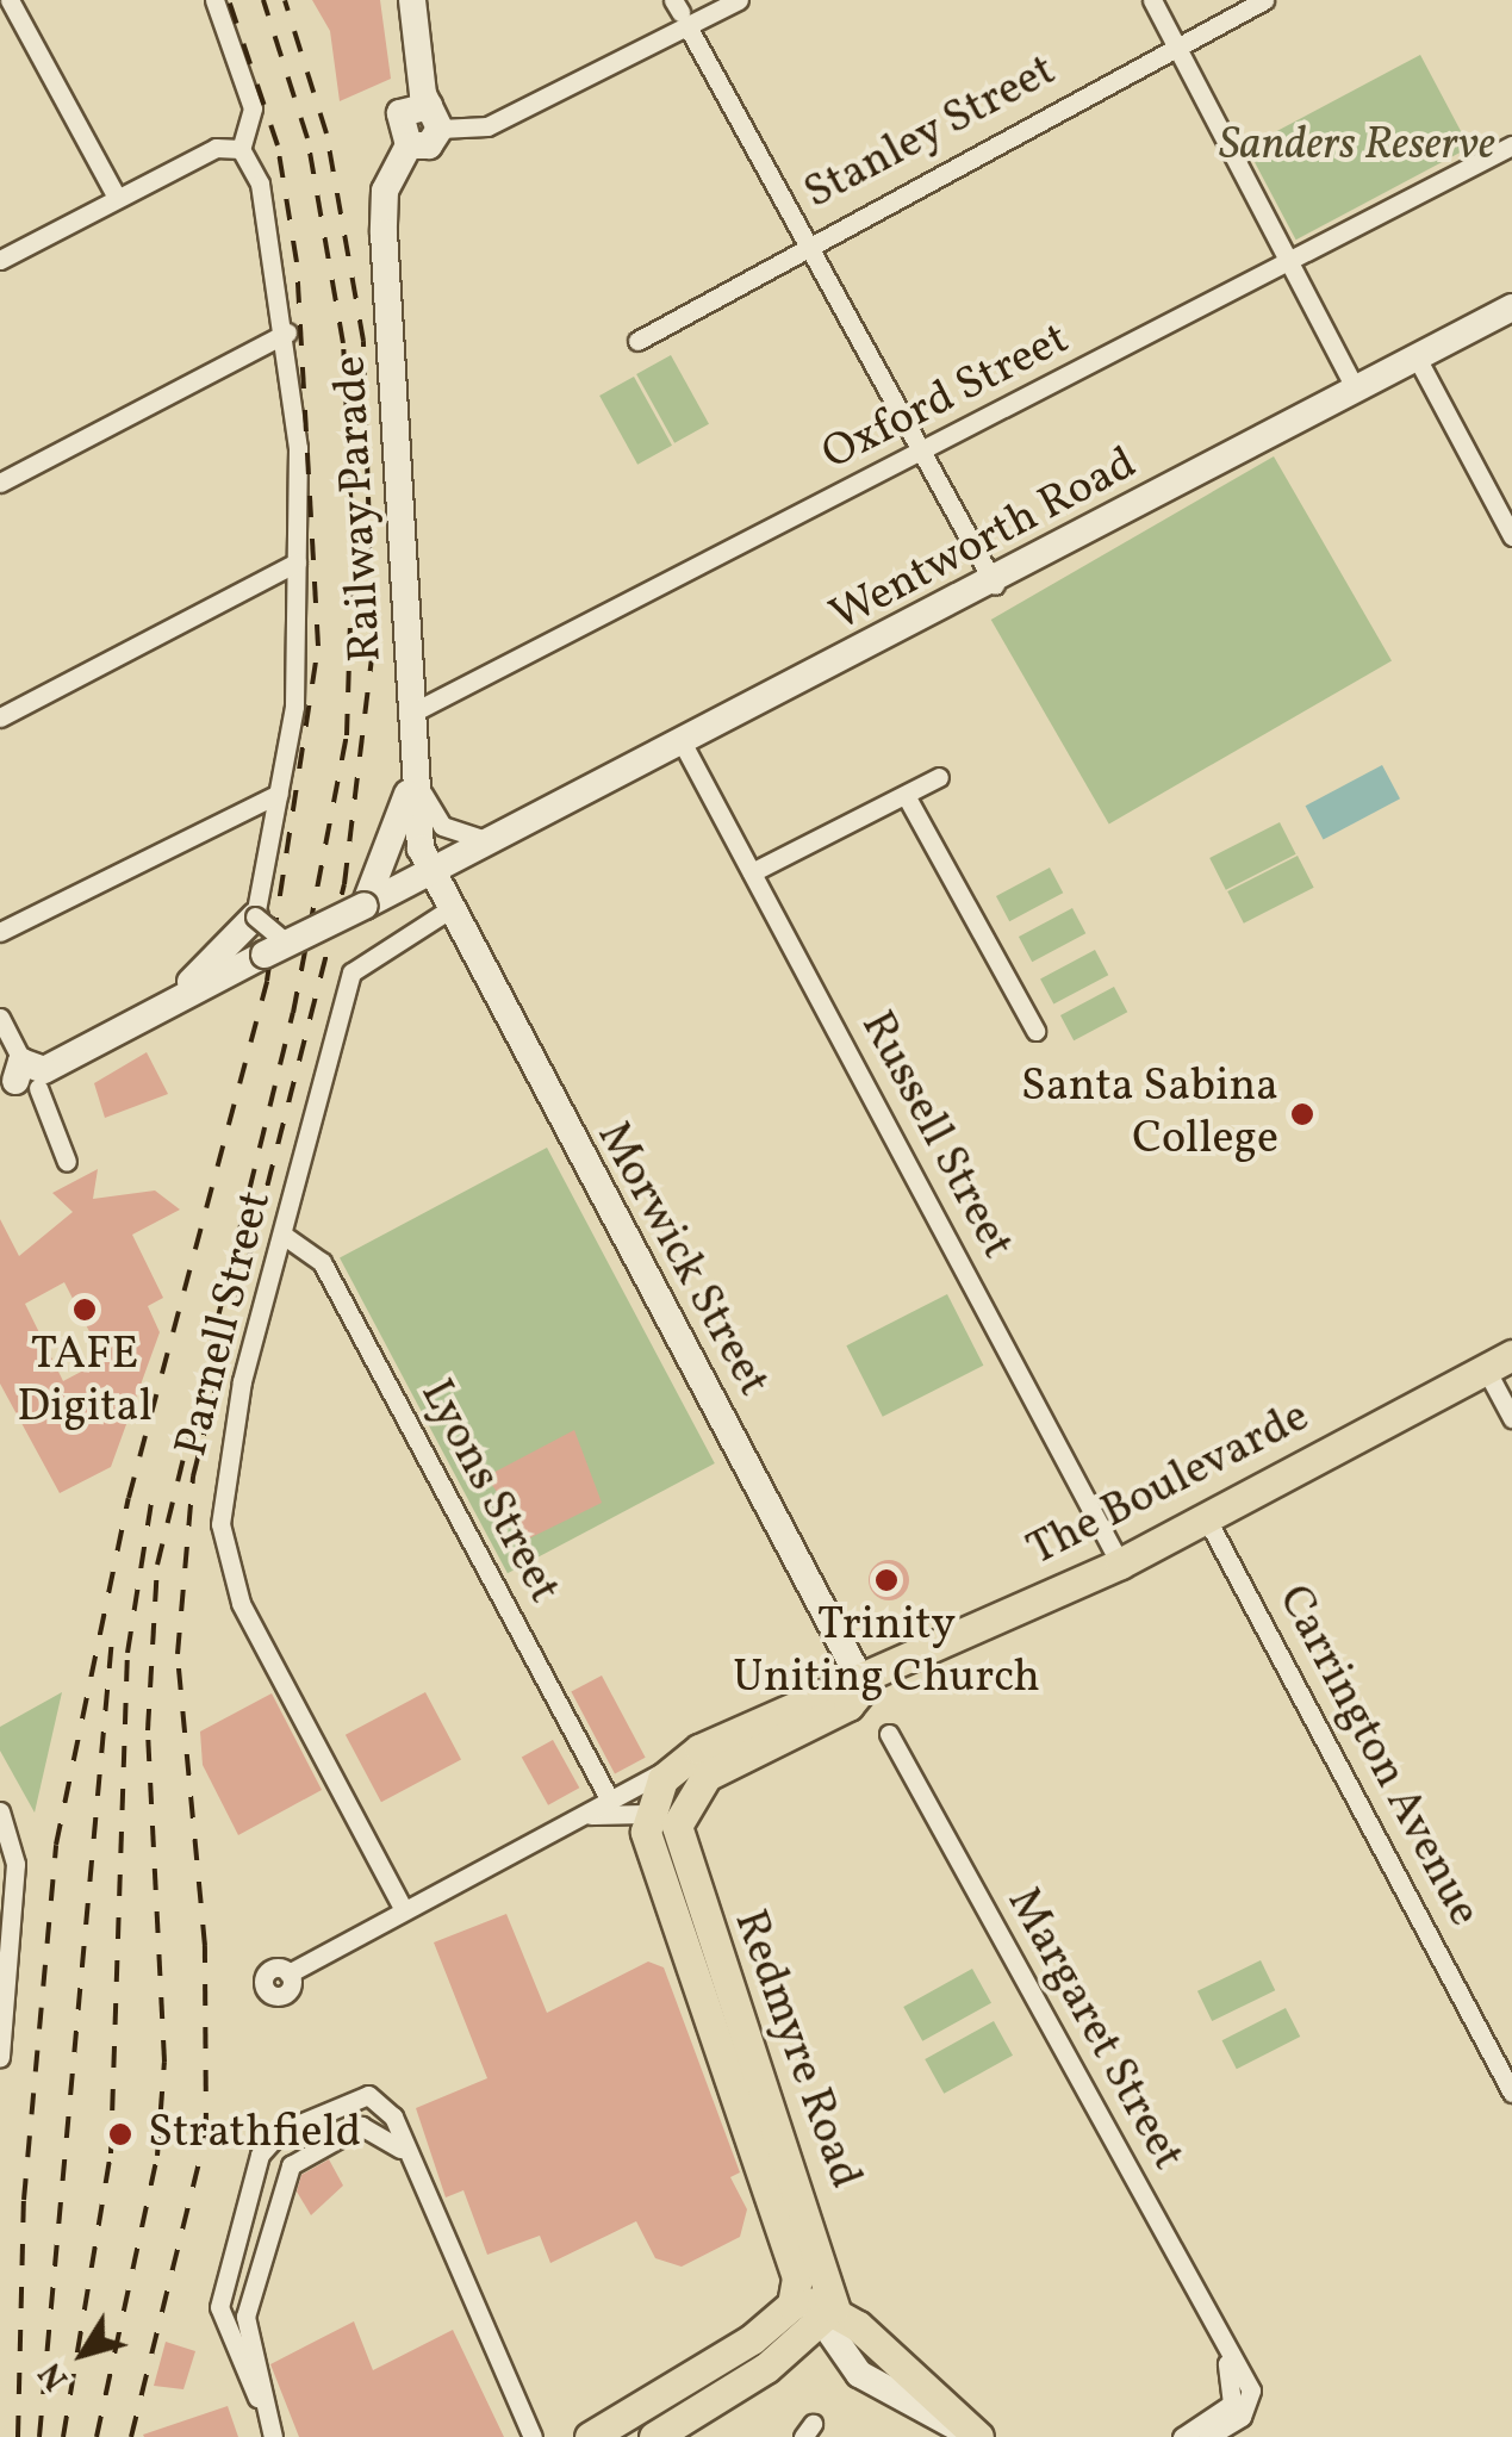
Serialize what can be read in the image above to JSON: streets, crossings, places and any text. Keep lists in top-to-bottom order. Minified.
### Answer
{"streets":{"main road":["Railway Parade","Wentworth Road","Morwick Street","The Boulevarde","Redmyre Road"],"street":["Stanley Street","Oxford Street","Russell Street","Parnell Street","Lyons Street","Carrington Avenue","Margaret Street"]},"crossings":[["Oxford Street","Railway Parade"],["Railway Parade","Wentworth Road"],["Railway Parade","Morwick Street"],["Wentworth Road","Russell Street"],["Wentworth Road","Morwick Street"],["Russell Street","The Boulevarde"],["Morwick Street","Parnell Street"],["Morwick Street","The Boulevarde"],["Parnell Street","The Boulevarde"],["Parnell Street","Lyons Street"],["The Boulevarde","Lyons Street"],["The Boulevarde","Carrington Avenue"],["The Boulevarde","Redmyre Road"]],"parks":["Sanders Reserve"],"places":["Santa Sabina College","TAFE Digital","Trinity Uniting Church","Strathfield"],"north":"bottom left"}
